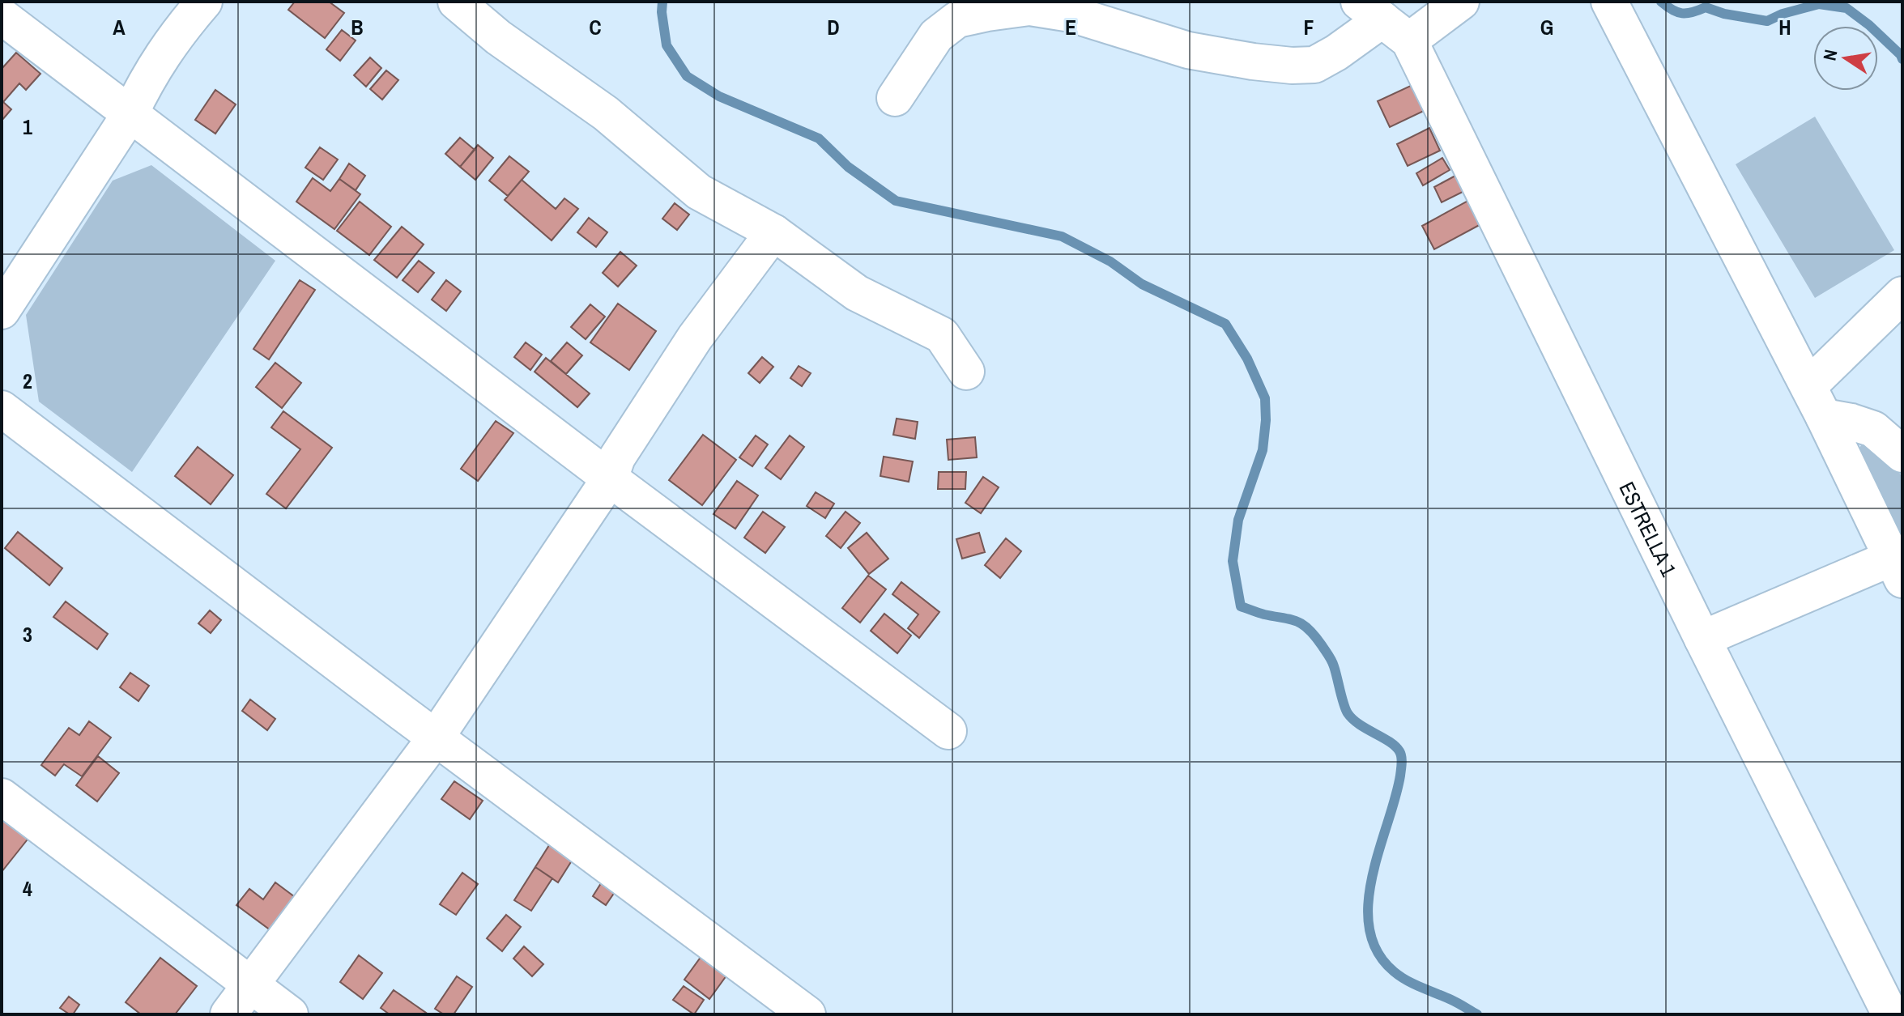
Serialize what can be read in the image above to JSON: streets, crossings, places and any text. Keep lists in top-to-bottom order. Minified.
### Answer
{"streets":{"street":["ESTRELLA 1"]},"north":"left","grid":{"columns":["A","B","C","D","E","F","G","H"],"rows":["1","2","3","4"]}}
